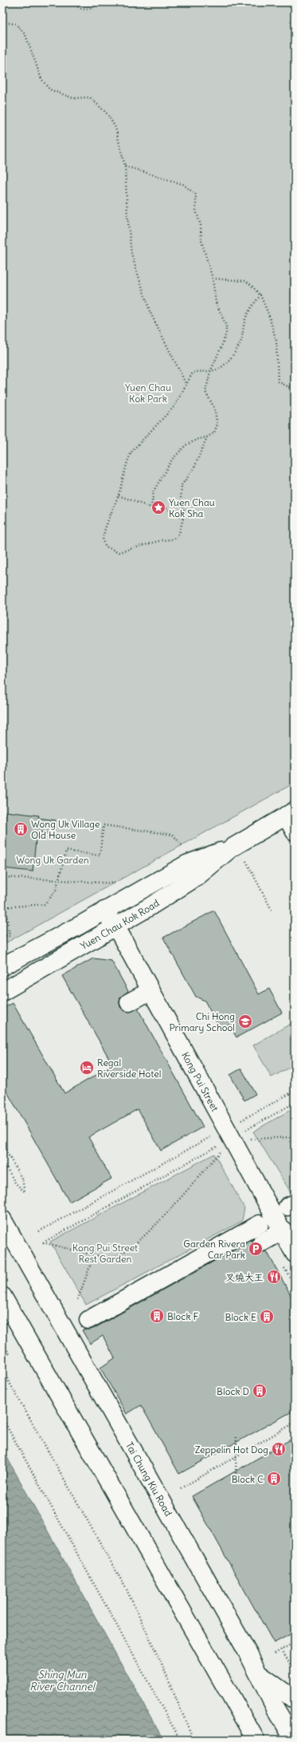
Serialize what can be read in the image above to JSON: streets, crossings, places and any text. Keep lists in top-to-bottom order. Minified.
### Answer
{"streets":{"street":["Yuen Chau Kok Road","Kong Pui Street","Tai Chung Kiu Road"]},"crossings":[["Yuen Chau Kok Road","Kong Pui Street"]],"water":["Shing Mun River Channel"],"parks":["Yuen Chau Kok Park","Wong Uk Garden","Kong Pui Street Rest Garden"],"places":{"place":["Yuen Chau Kok Sha"],"building":["Wong Uk Village Old House","Block F","Block E","Block D","Block C"],"school or university":["Chi Hong Primary School"],"hotel":["Regal Riverside Hotel"],"parking":["Garden Rivera Car Park"],"restaurant":["叉燒大王","Zeppelin Hot Dog"]}}
